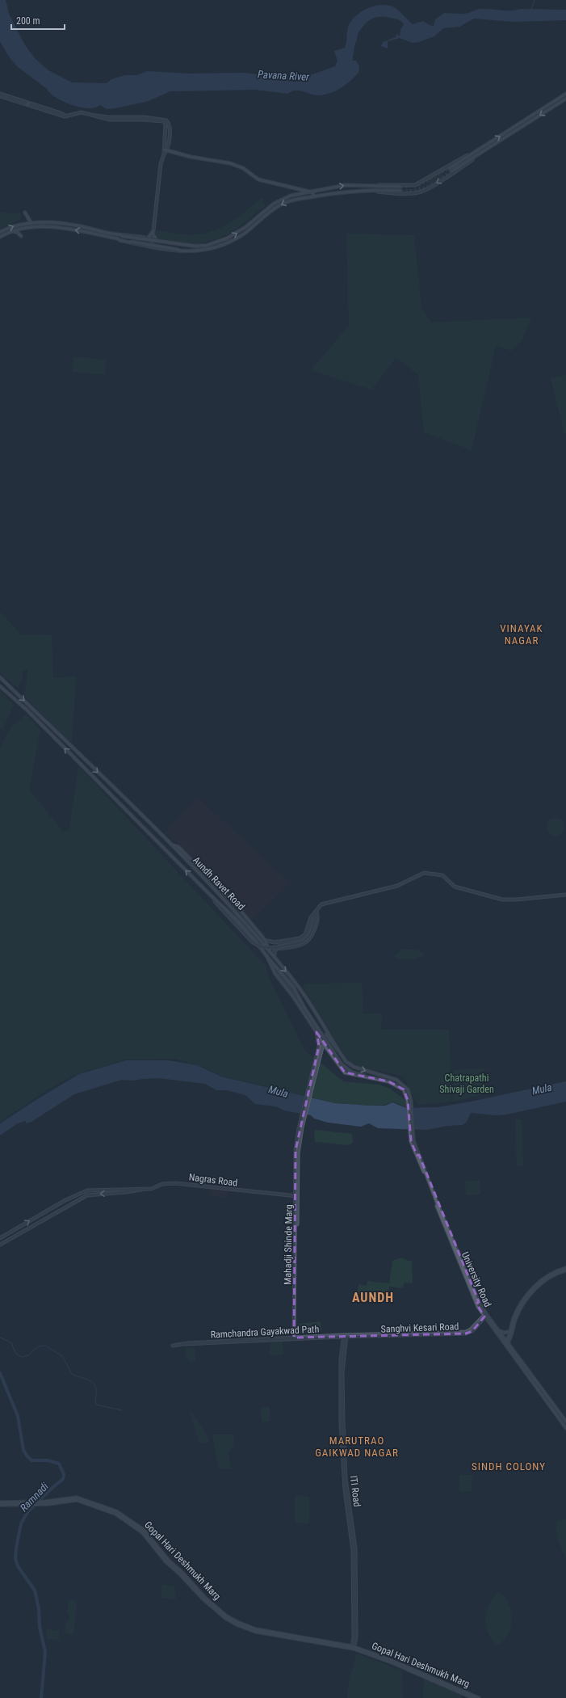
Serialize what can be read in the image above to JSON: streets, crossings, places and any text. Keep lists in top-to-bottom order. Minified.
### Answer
{"streets":{"main road":["Aundh Ravet Road","Nagras Road","Mahadji Shinde Marg","University Road","Sanghvi Kesari Road","Ramchandra Gayakwad Path","ITI Road","Gopal Hari Deshmukh Marg"]},"crossings":[["Aundh Ravet Road","University Road"],["Nagras Road","Mahadji Shinde Marg"],["Mahadji Shinde Marg","Ramchandra Gayakwad Path"],["University Road","Sanghvi Kesari Road"],["Sanghvi Kesari Road","Ramchandra Gayakwad Path"],["Sanghvi Kesari Road","ITI Road"],["Ramchandra Gayakwad Path","ITI Road"],["ITI Road","Gopal Hari Deshmukh Marg"]],"districts":["VINAYAK NAGAR","AUNDH","MARUTRAO GAIKWAD NAGAR","SINDH COLONY"],"water":["Pavana River","Mula","Ramnadi"],"parks":["Chatrapathi Shivaji Garden"],"scale_bar":"200 m"}
